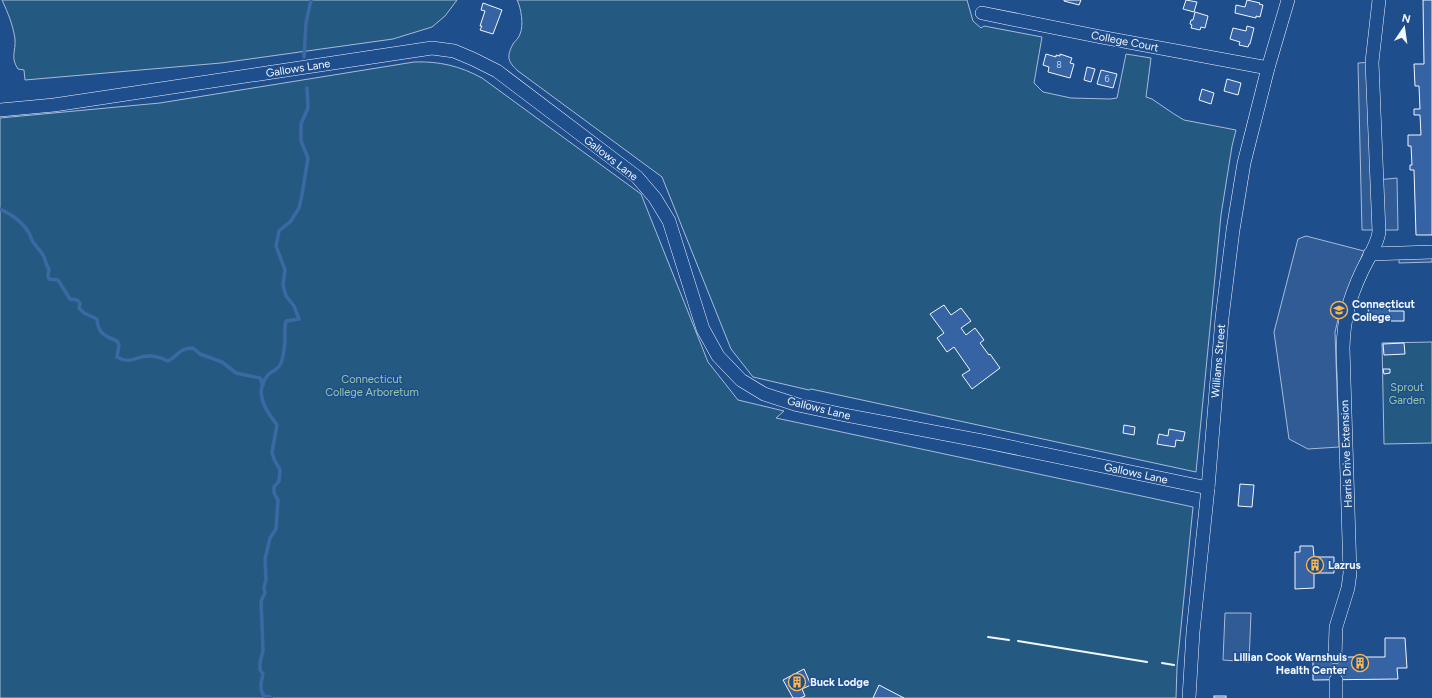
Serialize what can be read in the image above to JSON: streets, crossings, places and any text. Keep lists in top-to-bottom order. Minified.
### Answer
{"streets":{"street":["College Court","Gallows Lane","Williams Street","Harris Drive Extension"]},"crossings":[["College Court","Williams Street"],["Gallows Lane","Williams Street"]],"parks":["Connecticut College Arboretum","Sprout Garden"],"places":{"school or university":["Connecticut College"],"building":["Lazrus","Lillian Cook Warnshuis Health Center","Buck Lodge"]},"house_numbers":["8","6"],"north":"top"}
